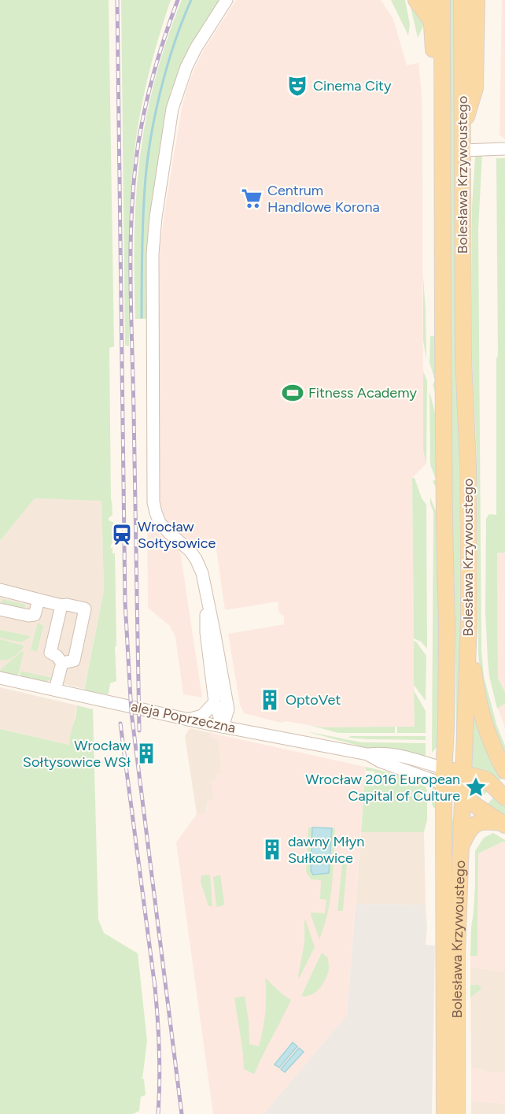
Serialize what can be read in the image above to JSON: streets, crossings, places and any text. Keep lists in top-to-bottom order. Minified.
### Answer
{"streets":{"main road":["Bolesława Krzywoustego"],"street":["aleja Poprzeczna"]},"crossings":[["Bolesława Krzywoustego","aleja Poprzeczna"]],"places":{"theatre":["Cinema City"],"supermarket":["Centrum Handlowe Korona"],"sports":["Fitness Academy"],"station":["Wrocław Sołtysowice"],"building":["OptoVet","Wrocław Sołtysowice WSł","dawny Młyn Sułkowice"],"place":["Wrocław 2016 European Capital of Culture"]}}
